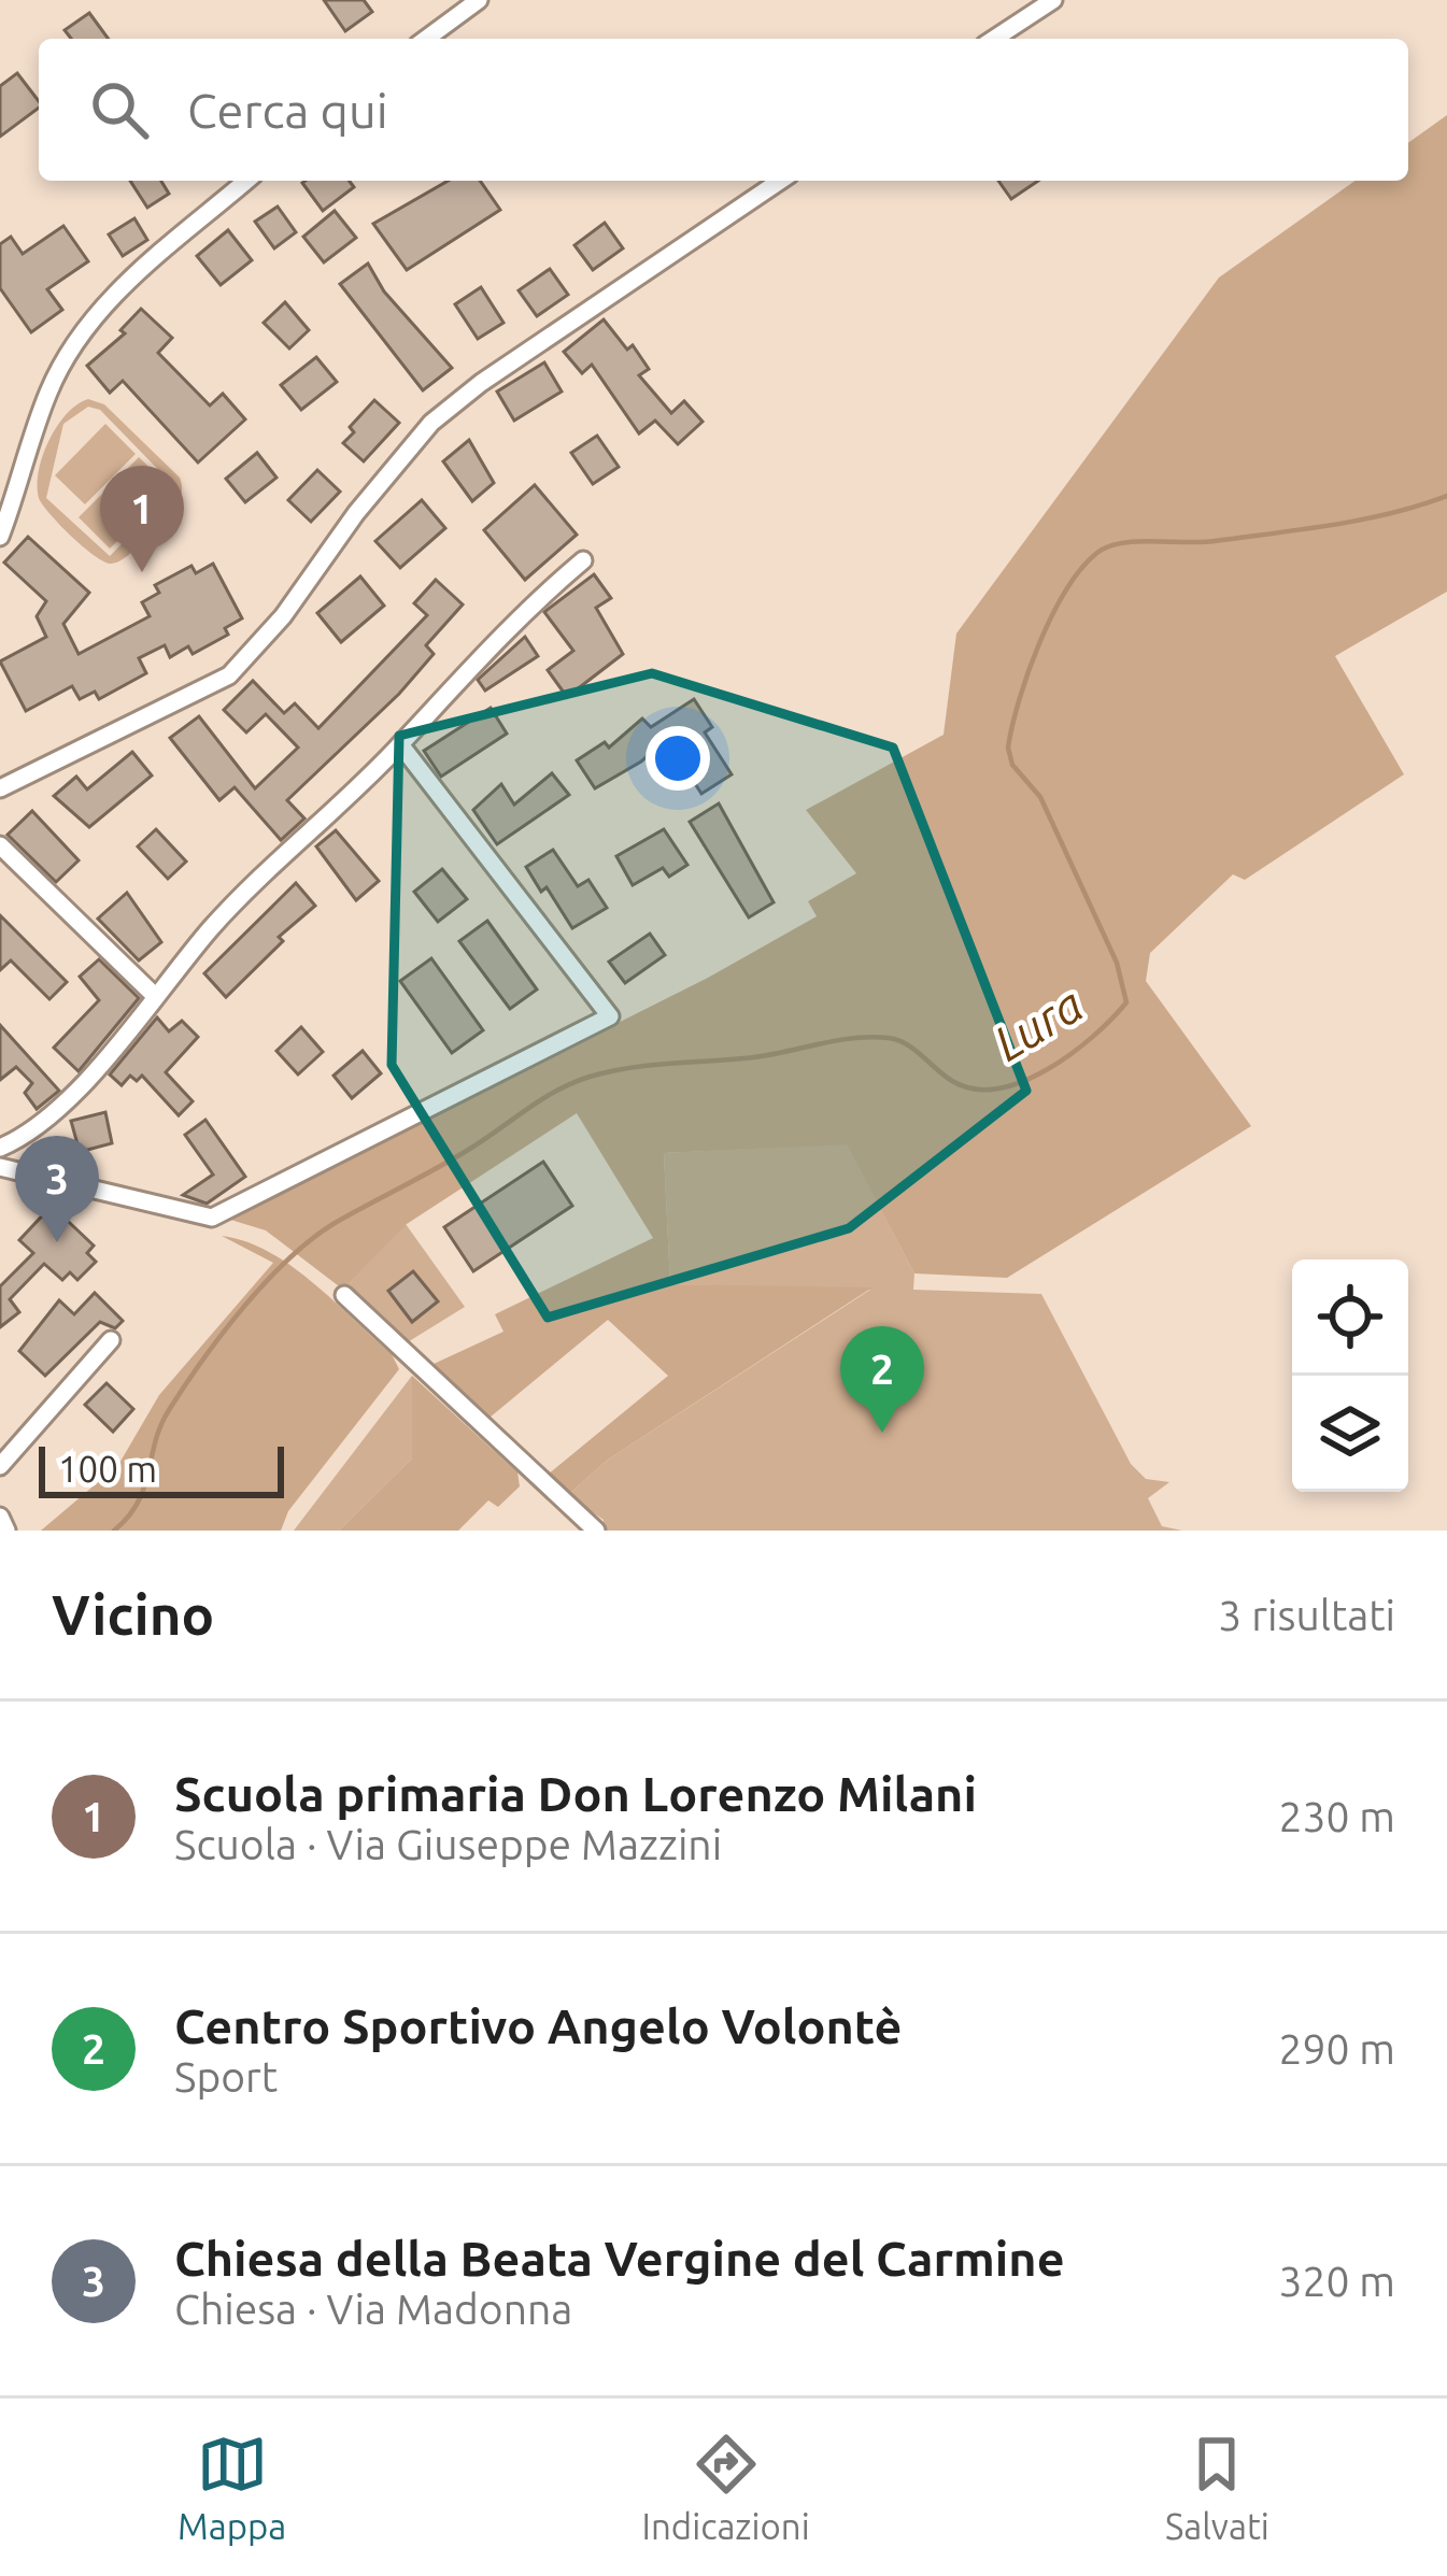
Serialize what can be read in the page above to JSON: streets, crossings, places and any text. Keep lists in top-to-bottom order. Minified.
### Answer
{"water":["Lura"],"scale_bar":"100 m","page":{"search":"Cerca qui","pins":["1","3","2"],"scale":"100 m","heading":["Vicino","3 risultati"],"list":[{"mark":"1","name":"Scuola primaria Don Lorenzo Milani","note":"Scuola · Via Giuseppe Mazzini","value":"230 m"},{"mark":"2","name":"Centro Sportivo Angelo Volontè","note":"Sport","value":"290 m"},{"mark":"3","name":"Chiesa della Beata Vergine del Carmine","note":"Chiesa · Via Madonna","value":"320 m"}],"nav":["Mappa","Indicazioni","Salvati"]}}
